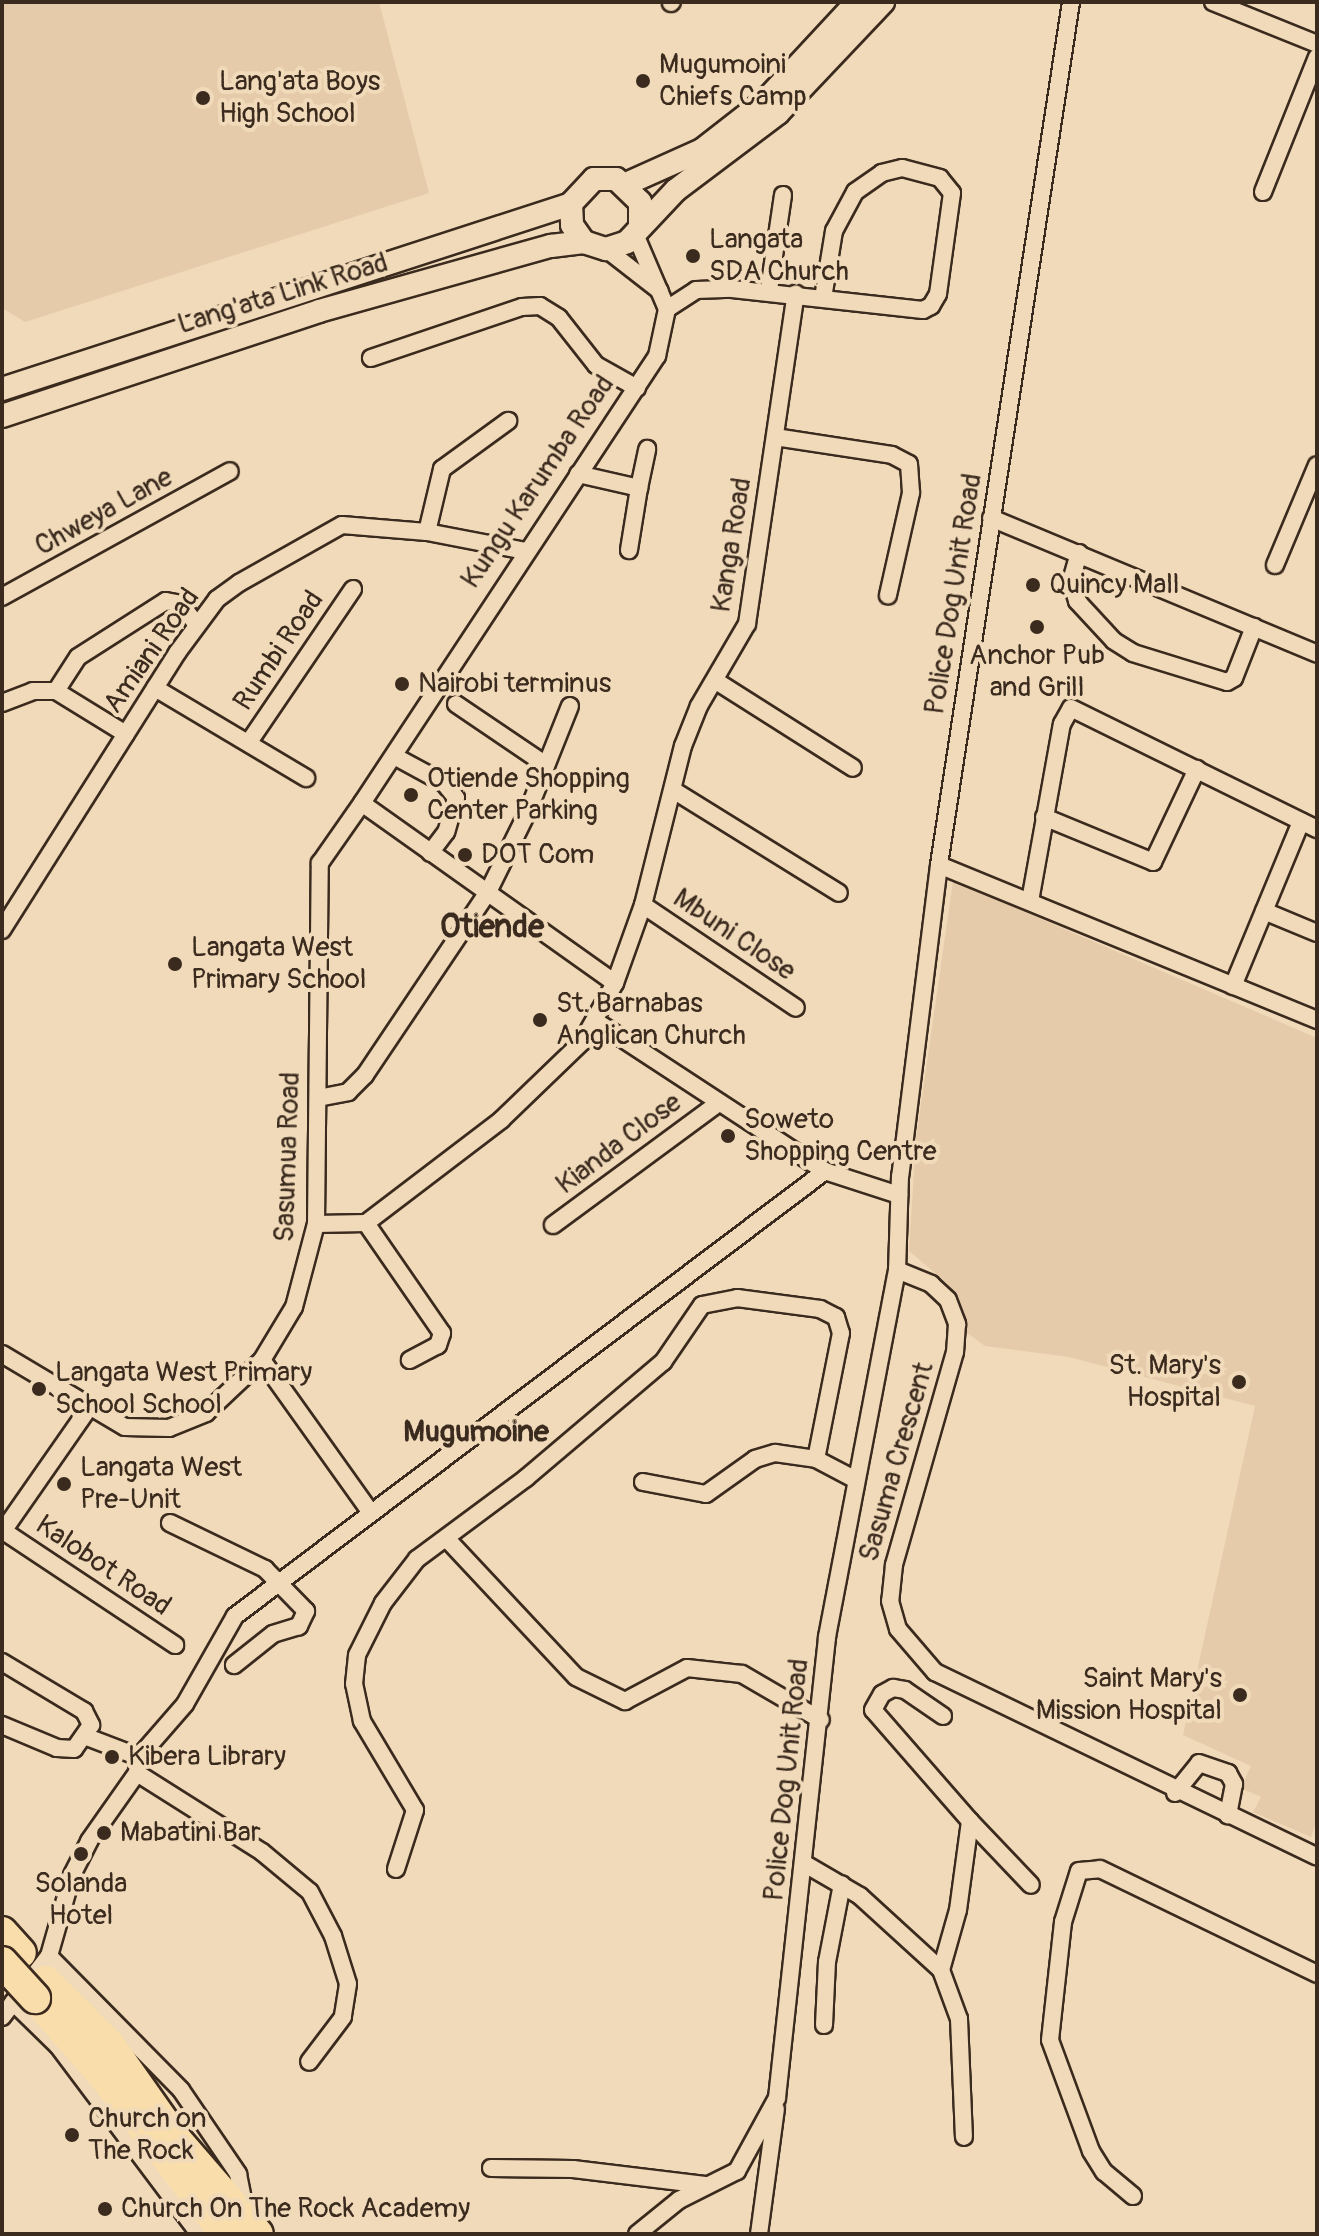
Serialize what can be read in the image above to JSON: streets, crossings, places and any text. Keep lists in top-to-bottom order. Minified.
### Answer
{"streets":{"main road":["Lang'ata Link Road"],"street":["Kungu Karumba Road","Chweya Lane","Kanga Road","Police Dog Unit Road","Amiani Road","Rumbi Road","Mbuni Close","Kianda Close","Sasumua Road","Sasuma Crescent","Kalobot Road"]},"crossings":[["Kungu Karumba Road","Amiani Road"],["Kungu Karumba Road","Sasumua Road"],["Kanga Road","Mbuni Close"],["Police Dog Unit Road","Sasuma Crescent"],["Amiani Road","Rumbi Road"]],"districts":["Otiende","Mugumoine"],"places":["Mugumoini Chiefs Camp","Lang'ata Boys High School","Langata SDA Church","Quincy Mall","Anchor Pub and Grill","Nairobi terminus","Otiende Shopping Center Parking","DOT Com","Langata West Primary School","St. Barnabas Anglican Church","Soweto Shopping Centre","St. Mary's Hospital","Langata West Primary School School","Langata West Pre-Unit","Saint Mary's Mission Hospital","Kibera Library","Mabatini Bar","Solanda Hotel","Church on The Rock","Church On The Rock Academy"]}
